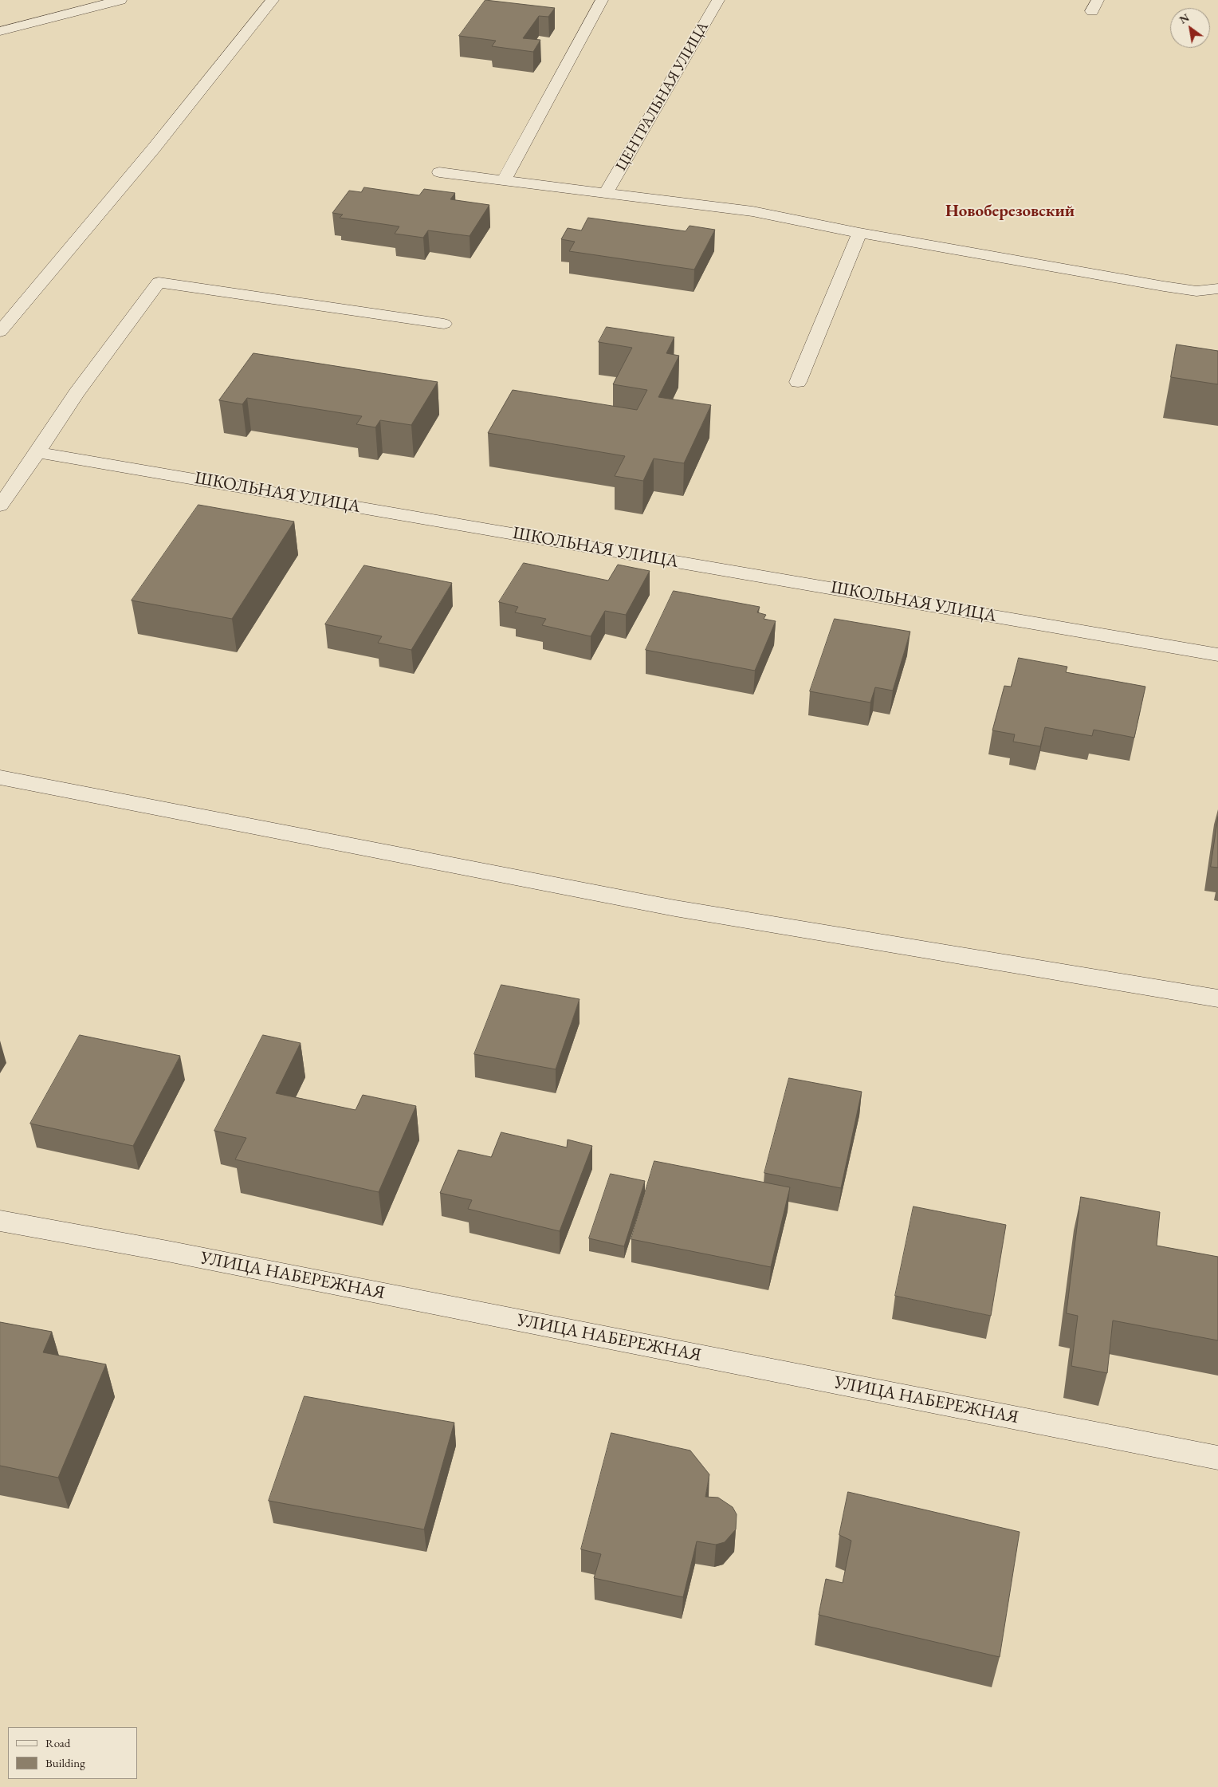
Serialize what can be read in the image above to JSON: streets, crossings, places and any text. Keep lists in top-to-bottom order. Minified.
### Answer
{"streets":{"street":["ЦЕНТРАЛЬНАЯ УЛИЦА","ШКОЛЬНАЯ УЛИЦА","УЛИЦА НАБЕРЕЖНАЯ"]},"districts":["Новоберезовский"],"legend":["Road","Building"],"north":"top left"}
